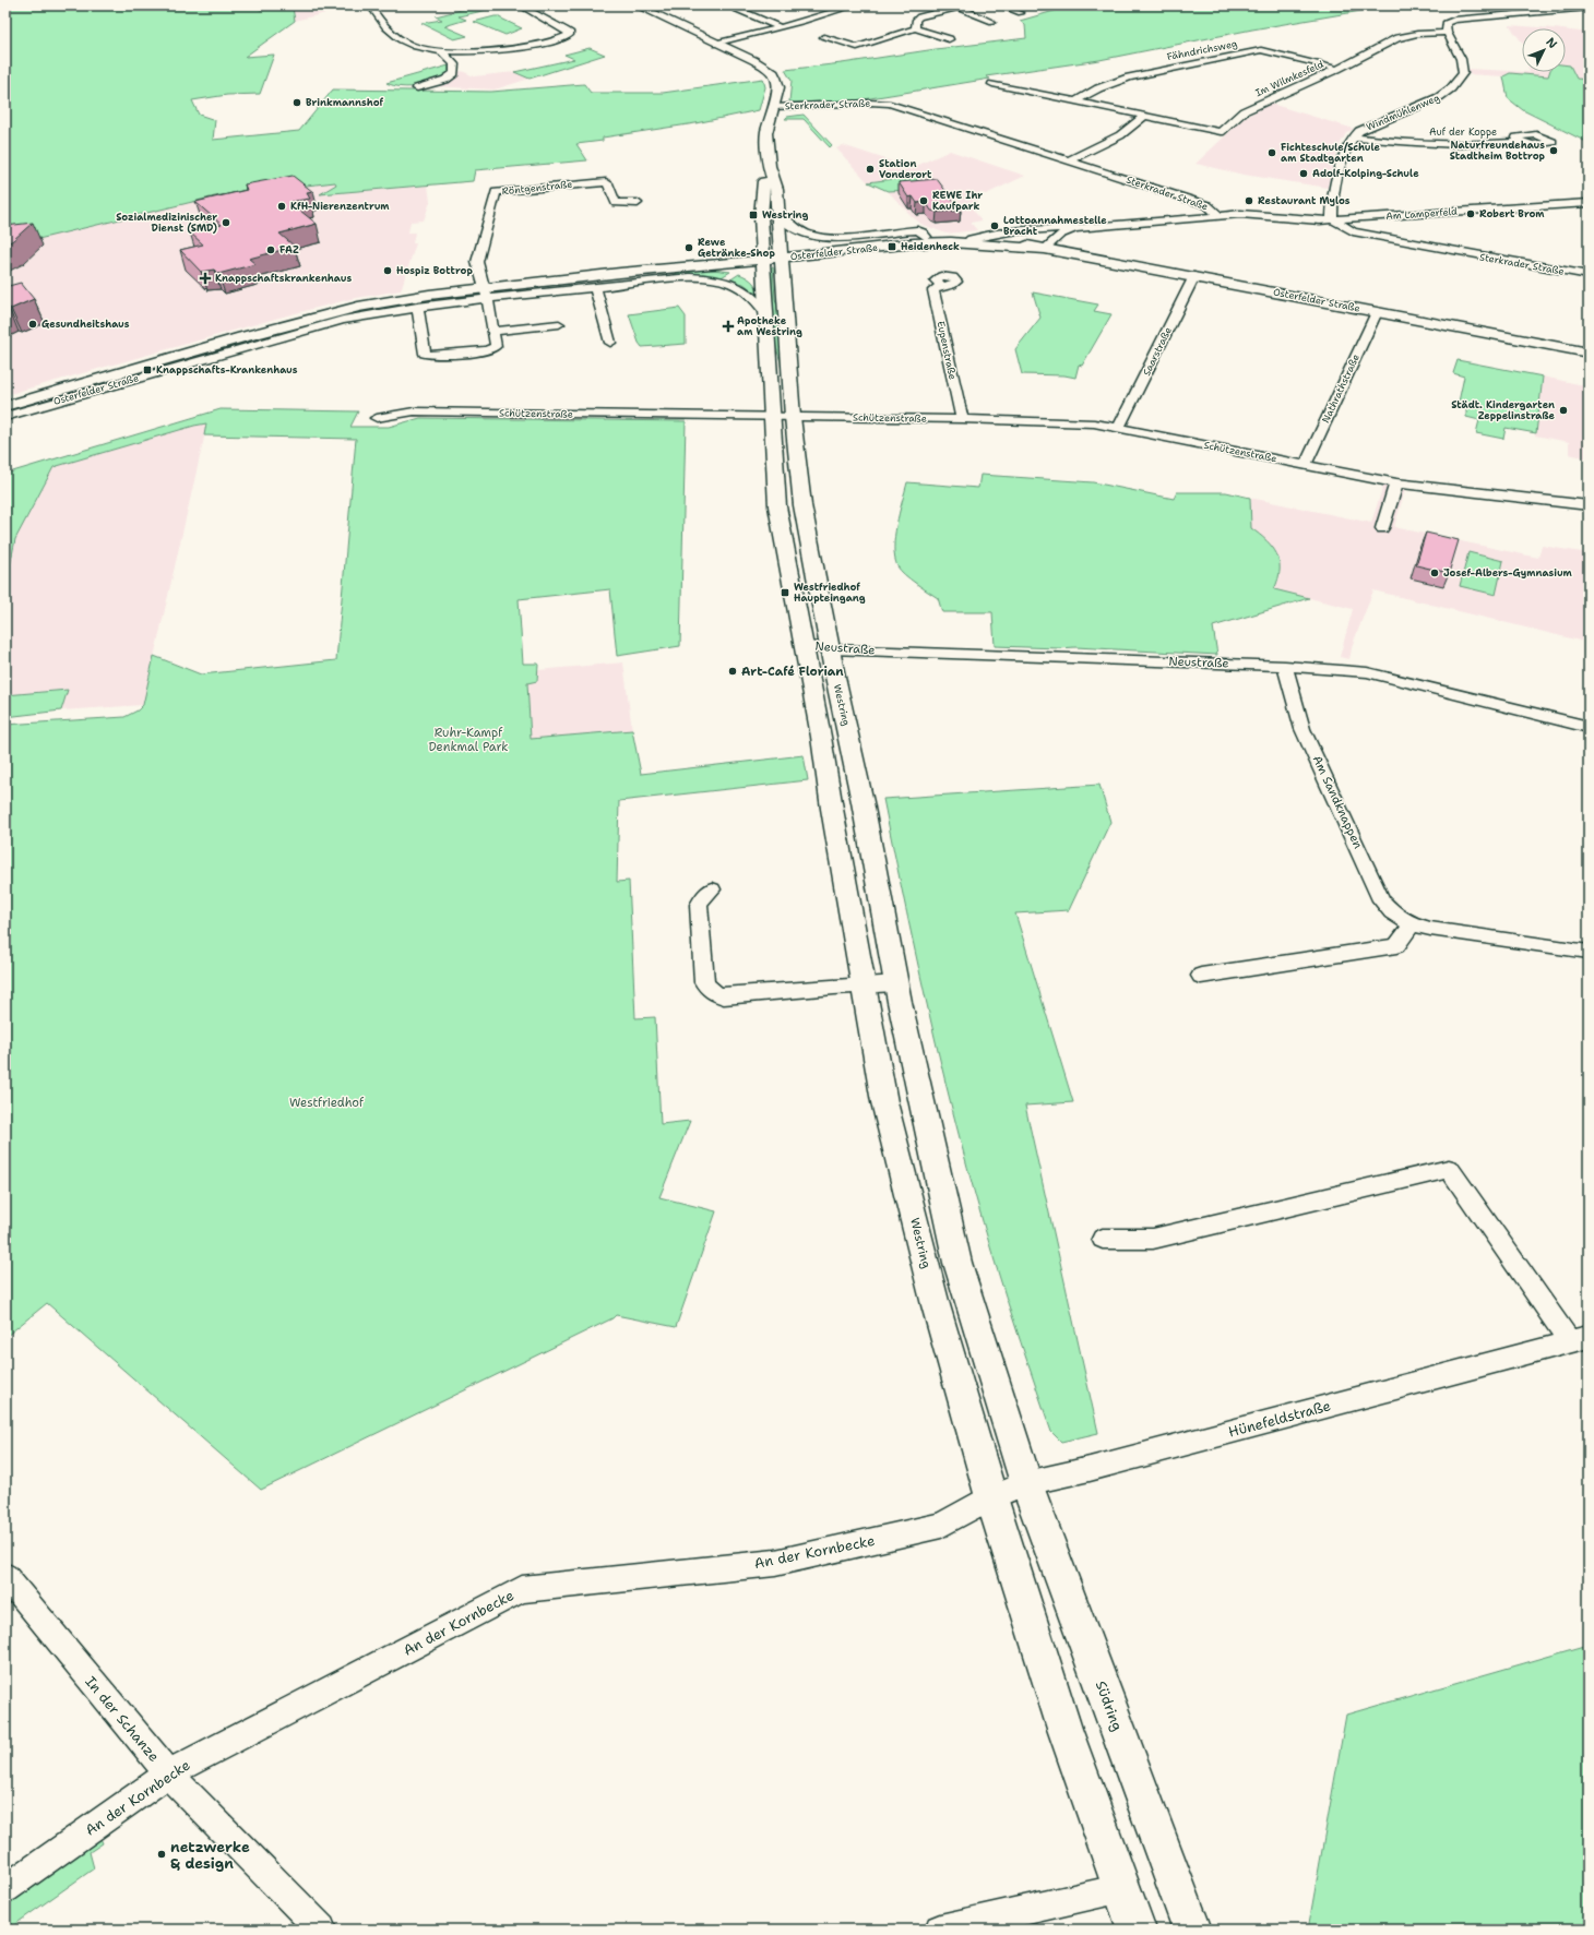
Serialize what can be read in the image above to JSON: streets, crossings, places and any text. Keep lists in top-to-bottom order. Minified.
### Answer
{"streets":{"main road":["Osterfelder Straße","Westring","Südring"],"street":["Fähndrichsweg","Im Wilmkesfeld","Sterkrader Straße","Windmühlenweg","Auf der Koppe","Röntgenstraße","Am Lamperfeld","Eupenstraße","Saarstraße","Nathrathstraße","Schützenstraße","Neustraße","Am Sandknappen","Hünefeldstraße","An der Kornbecke","In der Schanze"]},"crossings":[["Fähndrichsweg","Im Wilmkesfeld"],["Im Wilmkesfeld","Windmühlenweg"],["Sterkrader Straße","Windmühlenweg"],["Sterkrader Straße","Am Lamperfeld"],["Sterkrader Straße","Westring"],["Windmühlenweg","Auf der Koppe"],["Windmühlenweg","Am Lamperfeld"],["Röntgenstraße","Osterfelder Straße"],["Osterfelder Straße","Saarstraße"],["Osterfelder Straße","Nathrathstraße"],["Osterfelder Straße","Westring"],["Eupenstraße","Schützenstraße"],["Saarstraße","Schützenstraße"],["Nathrathstraße","Schützenstraße"],["Schützenstraße","Westring"],["Neustraße","Westring"],["Neustraße","Am Sandknappen"],["Westring","Hünefeldstraße"],["Westring","An der Kornbecke"],["Westring","Südring"],["Hünefeldstraße","An der Kornbecke"],["Hünefeldstraße","Südring"],["An der Kornbecke","In der Schanze"]],"parks":["Ruhr-Kampf Denkmal Park","Westfriedhof"],"places":{"other":["Brinkmannshof","Naturfreundehaus Stadtheim Bottrop","Fichteschule/Schule am Stadtgarten","Station Vonderort","Adolf-Kolping-Schule","REWE Ihr Kaufpark","Restaurant Mylos","KfH-Nierenzentrum","Robert Brom","Sozialmedizinischer Dienst (SMD)","Lottoannahmestelle Bracht","Rewe Getränke-Shop","FAZ","Hospiz Bottrop","Gesundheitshaus","Städt. Kindergarten Zeppelinstraße","Josef-Albers-Gymnasium","Art-Café Florian","netzwerke & design"],"transit":["Westring","Heidenheck","Knappschafts-Krankenhaus","Westfriedhof Haupteingang"],"health":["Knappschaftskrankenhaus","Apotheke am Westring"]},"north":"top right"}
